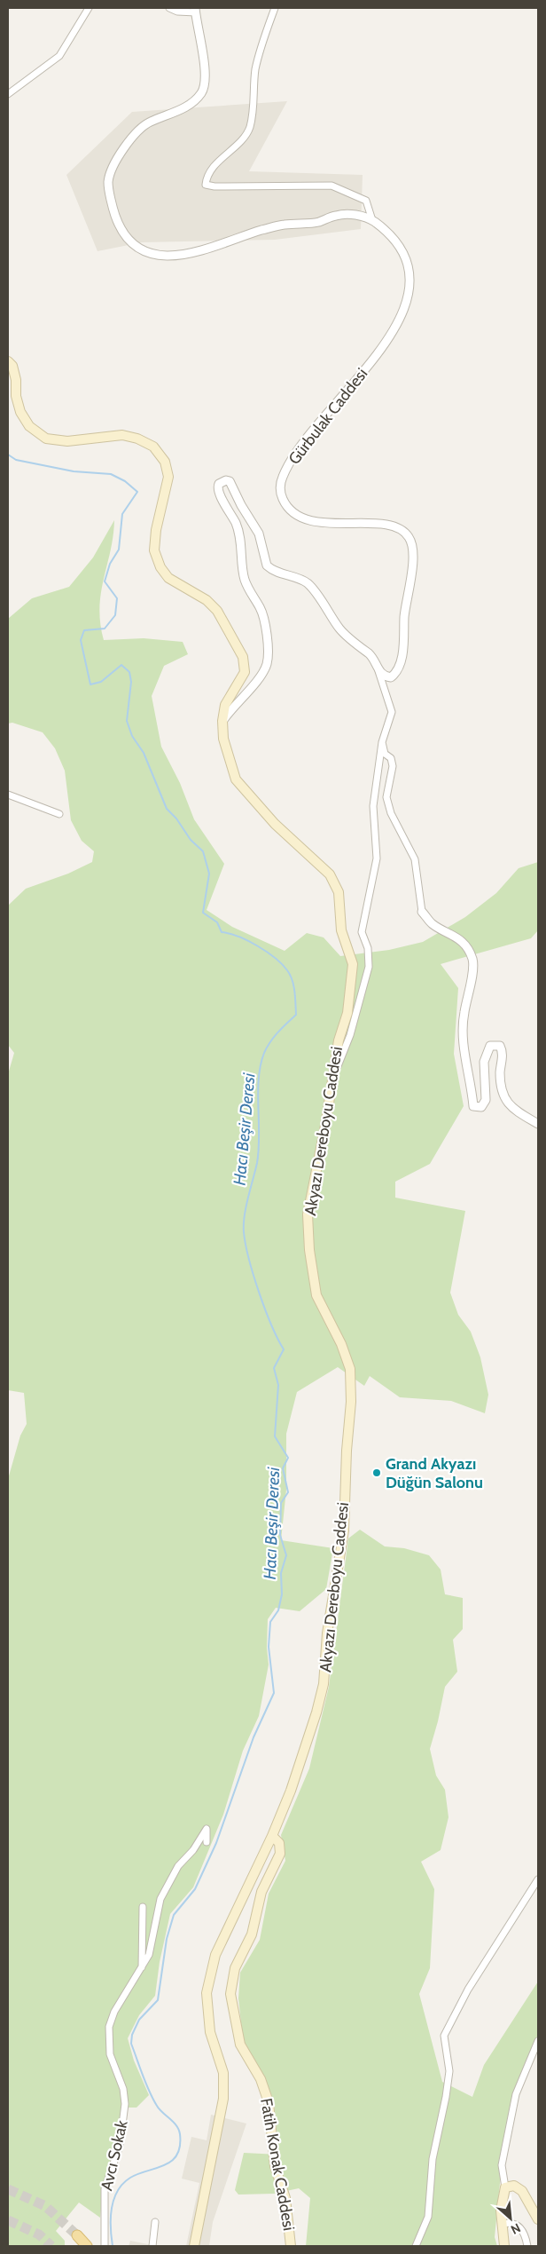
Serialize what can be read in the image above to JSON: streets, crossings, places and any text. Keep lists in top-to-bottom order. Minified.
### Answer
{"streets":{"main road":["Akyazı Dereboyu Caddesi","Fatih Konak Caddesi"],"street":["Gürbulak Caddesi","Avcı Sokak"]},"crossings":[["Akyazı Dereboyu Caddesi","Fatih Konak Caddesi"]],"water":["Hacı Beşir Deresi"],"places":["Grand Akyazı Düğün Salonu"],"north":"bottom right"}
